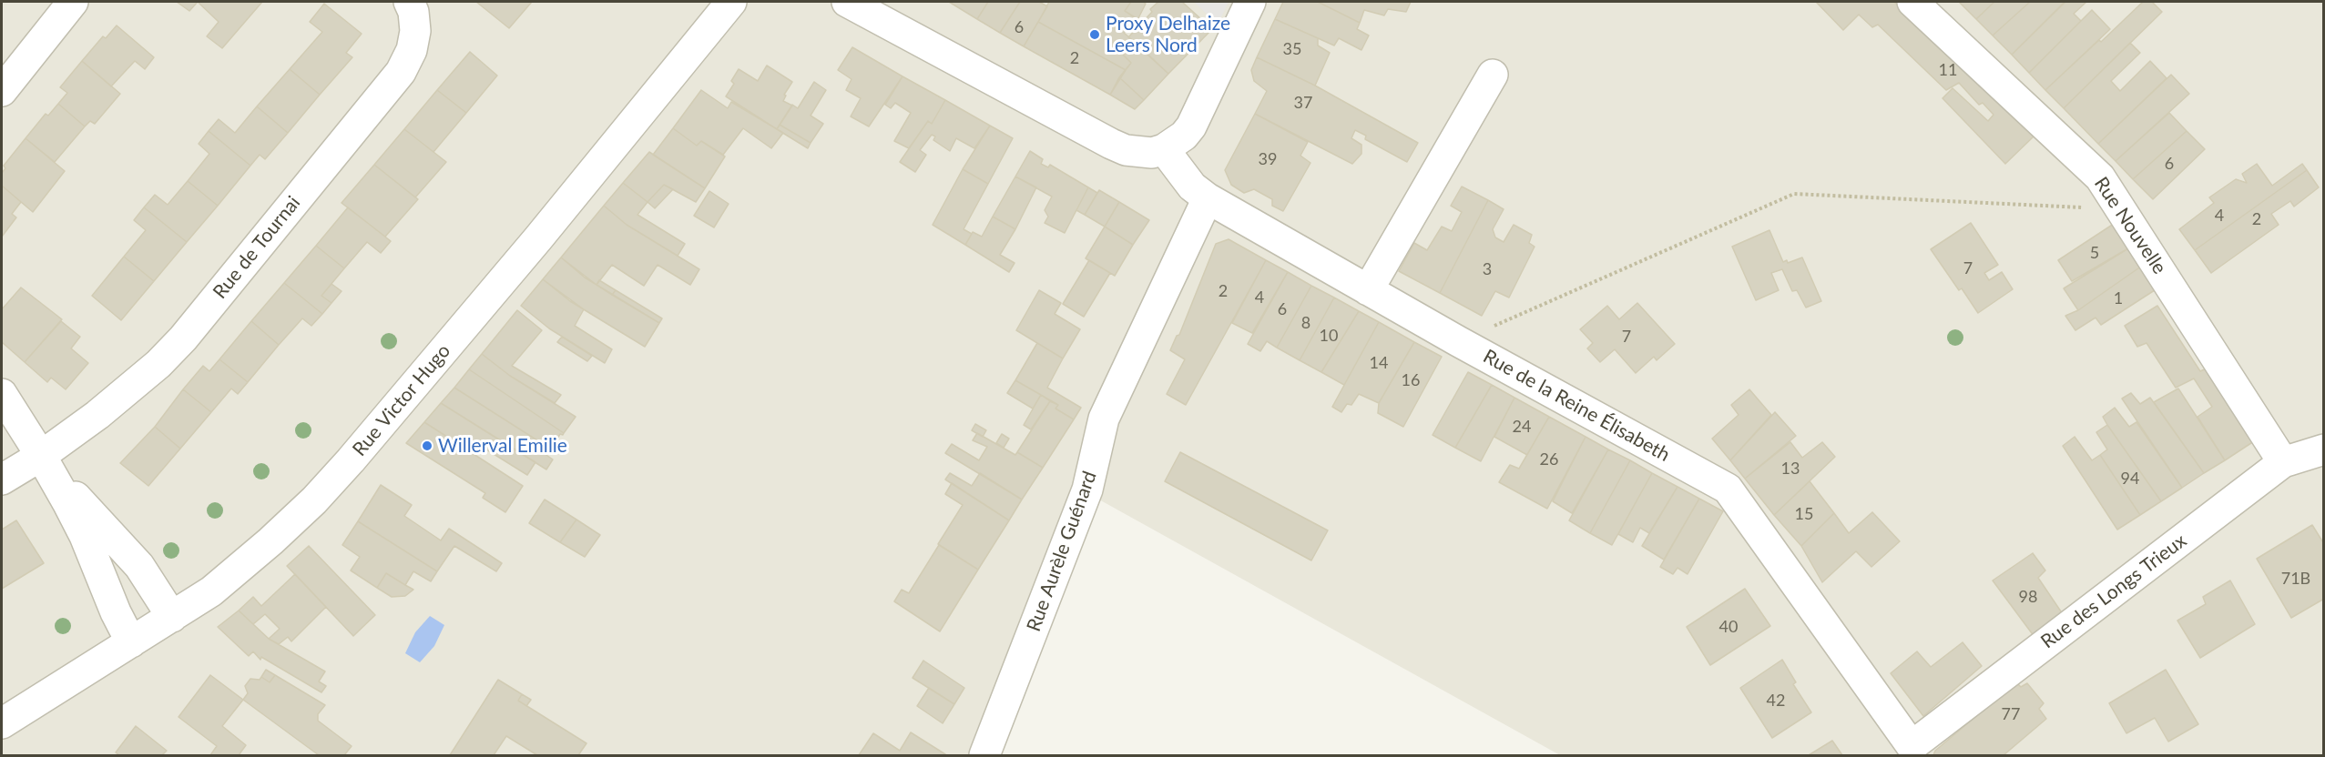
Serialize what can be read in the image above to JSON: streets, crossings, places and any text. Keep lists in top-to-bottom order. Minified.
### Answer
{"streets":{"street":["Rue Nouvelle","Rue de Tournai","Rue Victor Hugo","Rue de la Reine Élisabeth","Rue Aurèle Guénard","Rue des Longs Trieux"]},"crossings":[["Rue Nouvelle","Rue des Longs Trieux"],["Rue de la Reine Élisabeth","Rue Aurèle Guénard"],["Rue de la Reine Élisabeth","Rue des Longs Trieux"]],"places":["Proxy Delhaize Leers Nord","Willerval Emilie"],"house_numbers":["6","35","2","11","37","39","6","4","2","5","7","3","2","4","1","6","8","10","7","14","16","24","26","13","94","15","71B","98","40","42","77"]}
